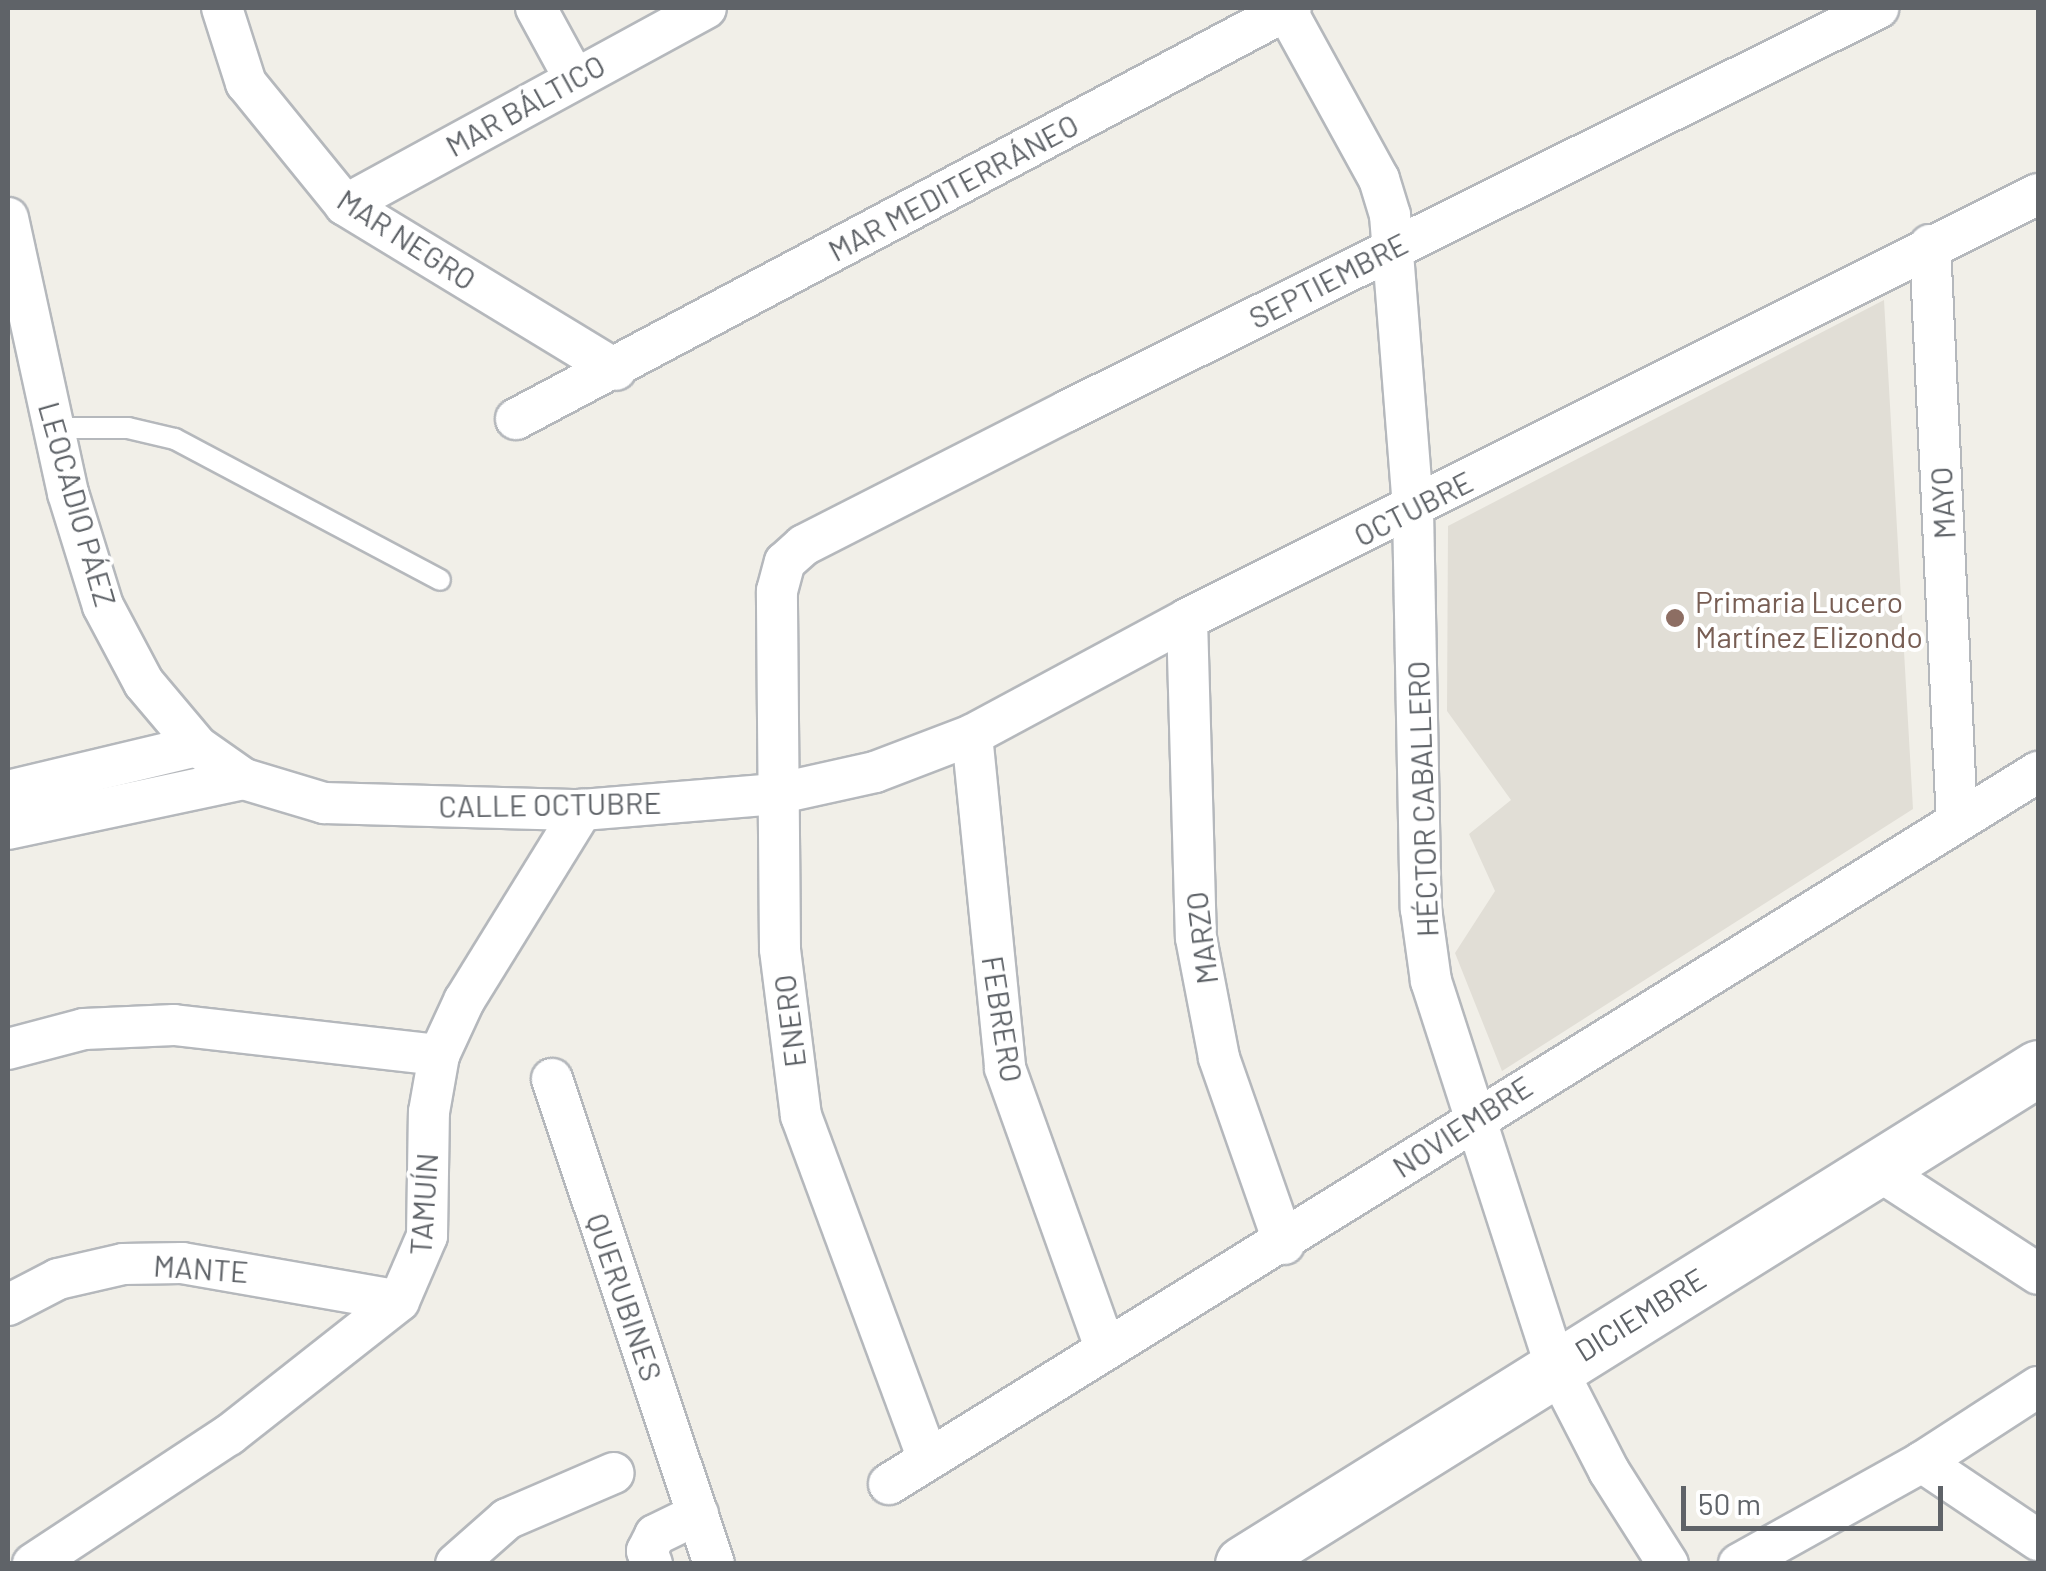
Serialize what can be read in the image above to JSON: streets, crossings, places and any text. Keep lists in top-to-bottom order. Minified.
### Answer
{"streets":{"street":["MAR BÁLTICO","MAR MEDITERRÁNEO","MAR NEGRO","SEPTIEMBRE","MAYO","LEOCADIO PÁEZ","OCTUBRE","HÉCTOR CABALLERO","CALLE OCTUBRE","MARZO","FEBRERO","ENERO","NOVIEMBRE","TAMUÍN","MANTE","QUERUBINES","DICIEMBRE"]},"crossings":[["MAR BÁLTICO","MAR NEGRO"],["MAR MEDITERRÁNEO","MAR NEGRO"],["MAR MEDITERRÁNEO","HÉCTOR CABALLERO"],["SEPTIEMBRE","HÉCTOR CABALLERO"],["SEPTIEMBRE","ENERO"],["MAYO","OCTUBRE"],["MAYO","NOVIEMBRE"],["LEOCADIO PÁEZ","CALLE OCTUBRE"],["OCTUBRE","HÉCTOR CABALLERO"],["OCTUBRE","CALLE OCTUBRE"],["OCTUBRE","MARZO"],["OCTUBRE","FEBRERO"],["OCTUBRE","ENERO"],["HÉCTOR CABALLERO","NOVIEMBRE"],["HÉCTOR CABALLERO","DICIEMBRE"],["CALLE OCTUBRE","ENERO"],["CALLE OCTUBRE","TAMUÍN"],["MARZO","NOVIEMBRE"],["FEBRERO","NOVIEMBRE"],["ENERO","NOVIEMBRE"],["TAMUÍN","MANTE"]],"places":["Primaria Lucero Martínez Elizondo"],"scale_bar":"50 m"}
